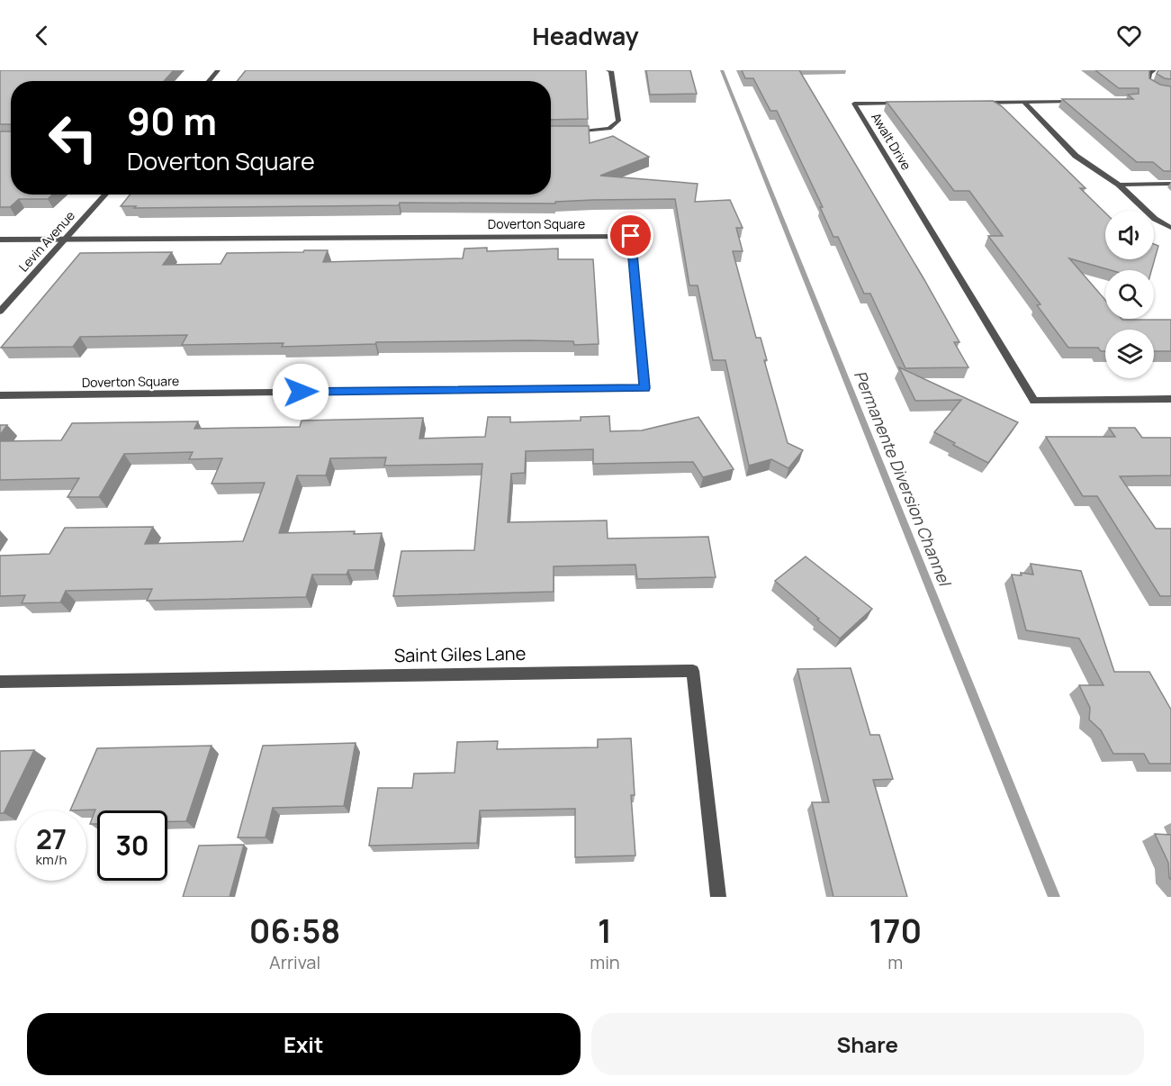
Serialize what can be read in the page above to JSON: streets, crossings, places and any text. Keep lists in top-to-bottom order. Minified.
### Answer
{"streets":{"street":["Awalt Drive","Doverton Square","Levin Avenue","Saint Giles Lane"]},"crossings":[["Doverton Square","Levin Avenue"]],"water":["Permanente Diversion Channel"],"page":{"header":"Headway","turn":["90 m","Doverton Square"],"speed":"27 km/h","limit":"30","eta":["06:58","Arrival","1","min","170","m"],"buttons":["Exit","Share"]}}
